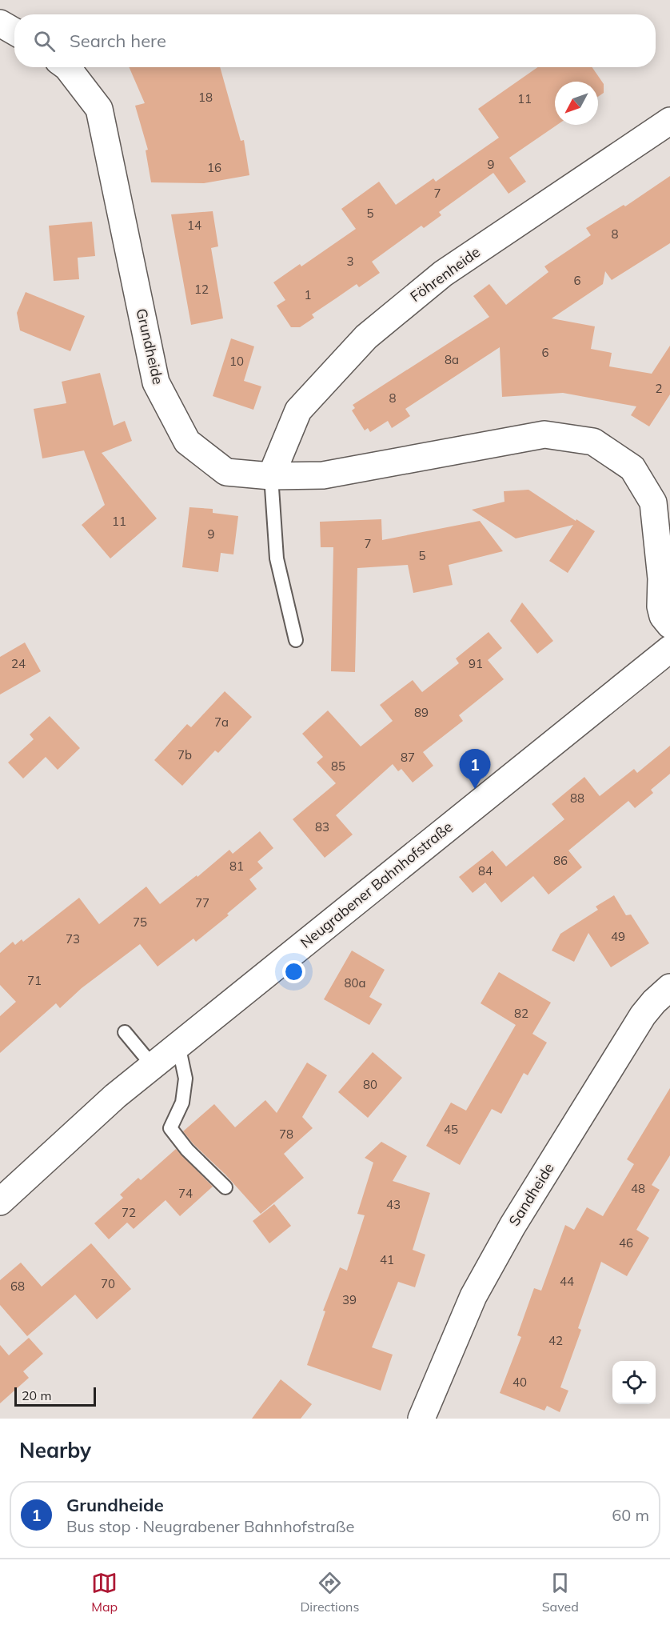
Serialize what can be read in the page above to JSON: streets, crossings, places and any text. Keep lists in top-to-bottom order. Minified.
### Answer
{"streets":{"street":["Föhrenheide","Grundheide","Neugrabener Bahnhofstraße","Sandheide"]},"crossings":[["Föhrenheide","Grundheide"]],"house_numbers":["18","11","9","16","7","5","14","8","3","6","12","1","6","8a","10","2","8","11","9","7","5","24","91","89","7a","7b","87","85","88","83","86","81","84","77","75","49","73","71","80a","82","80","45","78","48","74","43","72","46","41","44","70","68","39","42","40"],"scale_bar":"20 m","north":"bottom left","page":{"search":"Search here","pins":"1","scale":"20 m","heading":"Nearby","list":[{"mark":"1","name":"Grundheide","note":"Bus stop · Neugrabener Bahnhofstraße","value":"60 m"}],"nav":["Map","Directions","Saved"]}}
